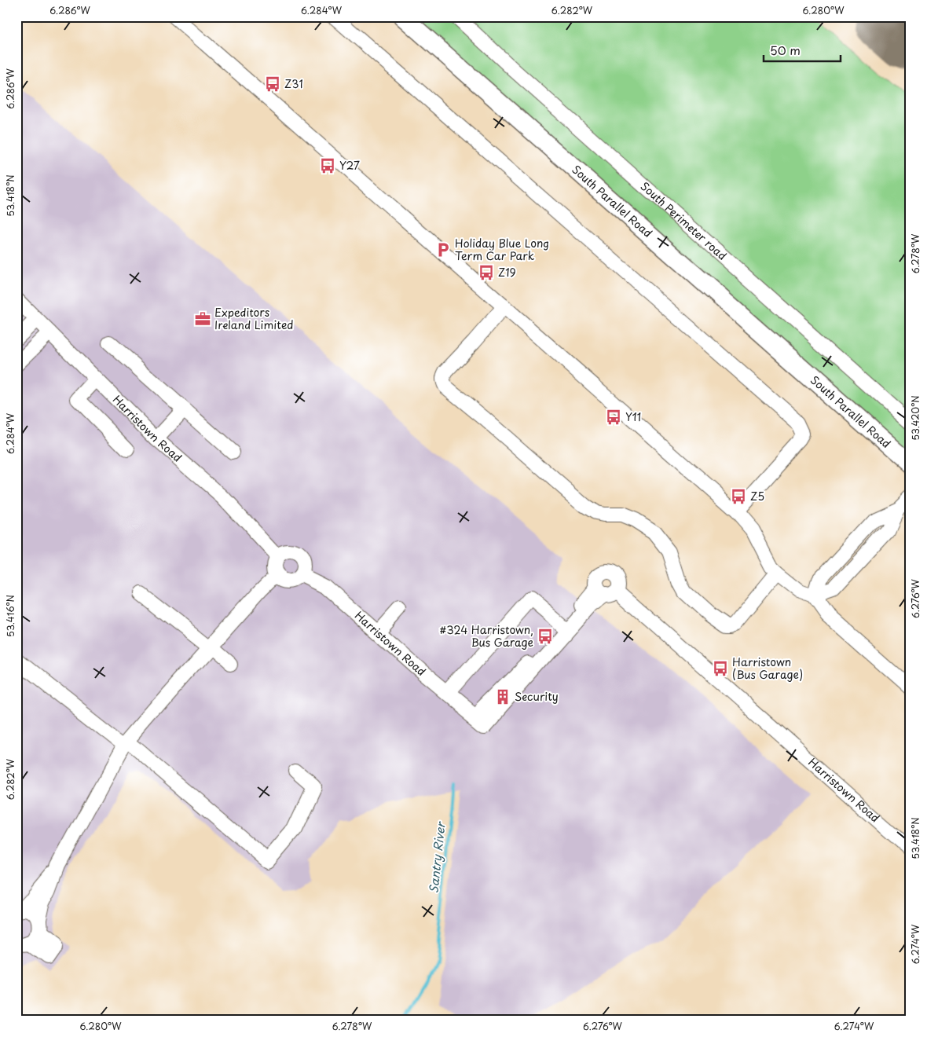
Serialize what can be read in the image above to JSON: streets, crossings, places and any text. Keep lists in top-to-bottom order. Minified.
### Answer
{"streets":{"main road":["South Parallel Road"],"street":["South Perimeter road","Harristown Road"]},"water":["Santry River"],"places":{"bus stop":["Z31","Y27","Z19","Y11","Z5","#324 Harristown, Bus Garage","Harristown (Bus Garage)"],"parking":["Holiday Blue Long Term Car Park"],"office":["Expeditors Ireland Limited"],"building":["Security"]},"scale_bar":"50 m","coordinates":["6.286°W","6.284°W","6.282°W","6.280°W","53.418°N","6.278°W","53.420°N","6.276°W","53.416°N","6.274°W"]}
